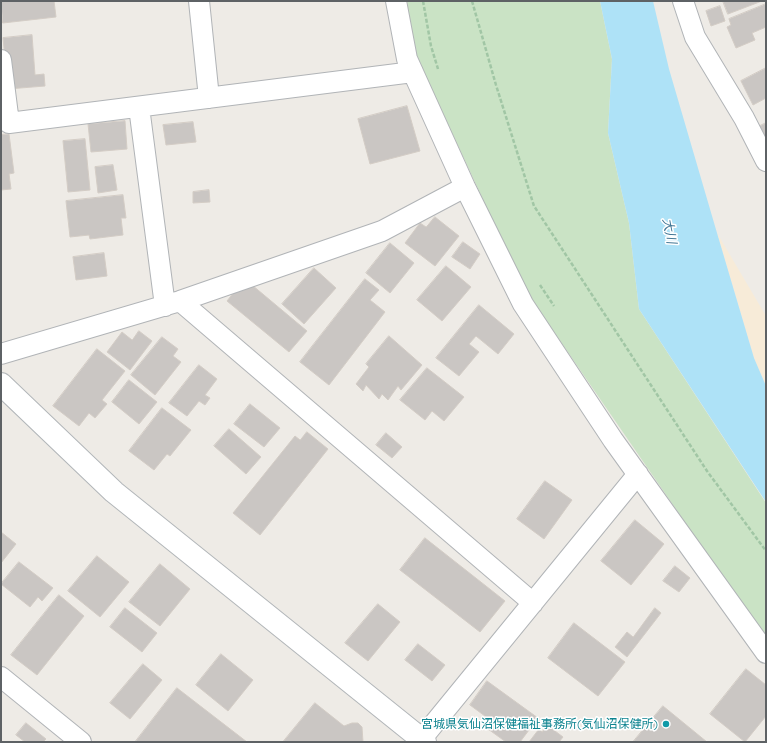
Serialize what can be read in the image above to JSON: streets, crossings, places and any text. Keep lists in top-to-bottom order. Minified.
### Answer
{"water":["大川"],"places":["宮城県気仙沼保健福祉事務所(気仙沼保健所)"]}
